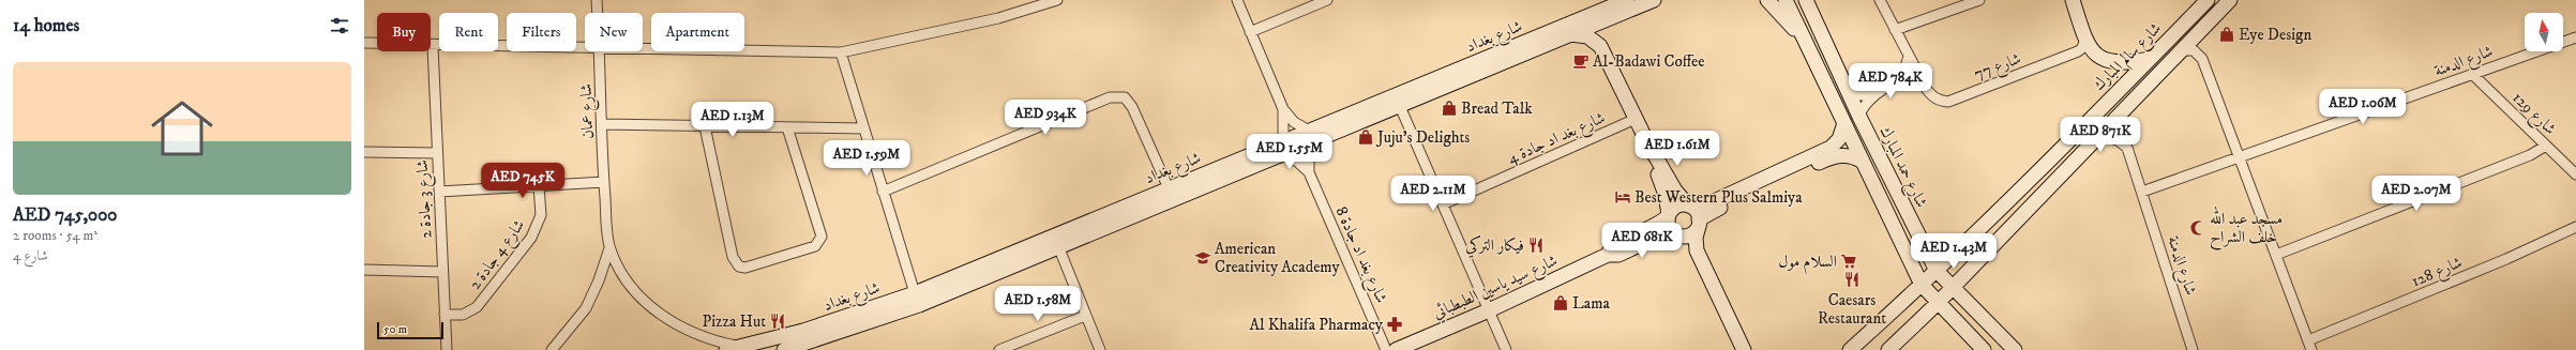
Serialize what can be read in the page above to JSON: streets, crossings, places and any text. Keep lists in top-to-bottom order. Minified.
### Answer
{"streets":{"main road":["شارع بغداد","شارع سالم المبارك","شارع حمد المبارك","شارع سيد ياسين الطبطبائي"],"street":["شارع الدمنة","شارع 77","شارع عمان","شارع 129","شارع بغد اد جادة 4","شارع 3 جادة 2","شارع 4 جادة 2","شارع بغد اد جادة 8","شارع 128"]},"crossings":[["شارع بغداد","شارع عمان"],["شارع بغداد","شارع بغد اد جادة 8"],["شارع سالم المبارك","شارع الدمنة"],["شارع سالم المبارك","شارع حمد المبارك"],["شارع الدمنة","شارع 129"],["شارع 3 جادة 2","شارع 4 جادة 2"]],"places":{"shop":["Eye Design","Bread Talk","Juju's Delights","Lama"],"cafe":["Al-Badawi Coffee"],"hotel":["Best Western Plus Salmiya"],"mosque":["مسجد عبد الله خلف الشراح"],"restaurant":["فيكار التركي","Caesars Restaurant","Pizza Hut"],"school or university":["American Creativity Academy"],"supermarket":["السلام مول"],"pharmacy":["Al Khalifa Pharmacy"]},"scale_bar":"50 m","north":"top","page":{"heading":"14 homes","chip":["Buy","Rent","Filters","New","Apartment"],"list":[{"name":"AED 745,000","note":"2 rooms · 54 m² · شارع 4"}],"price":["AED 784K","AED 1.06M","AED 934K","AED 1.13M","AED 871K","AED 1.61M","AED 1.55M","AED 1.59M","AED 745K","AED 2.11M","AED 2.07M","AED 681K","AED 1.43M","AED 1.58M"],"scale":"50 m"}}
